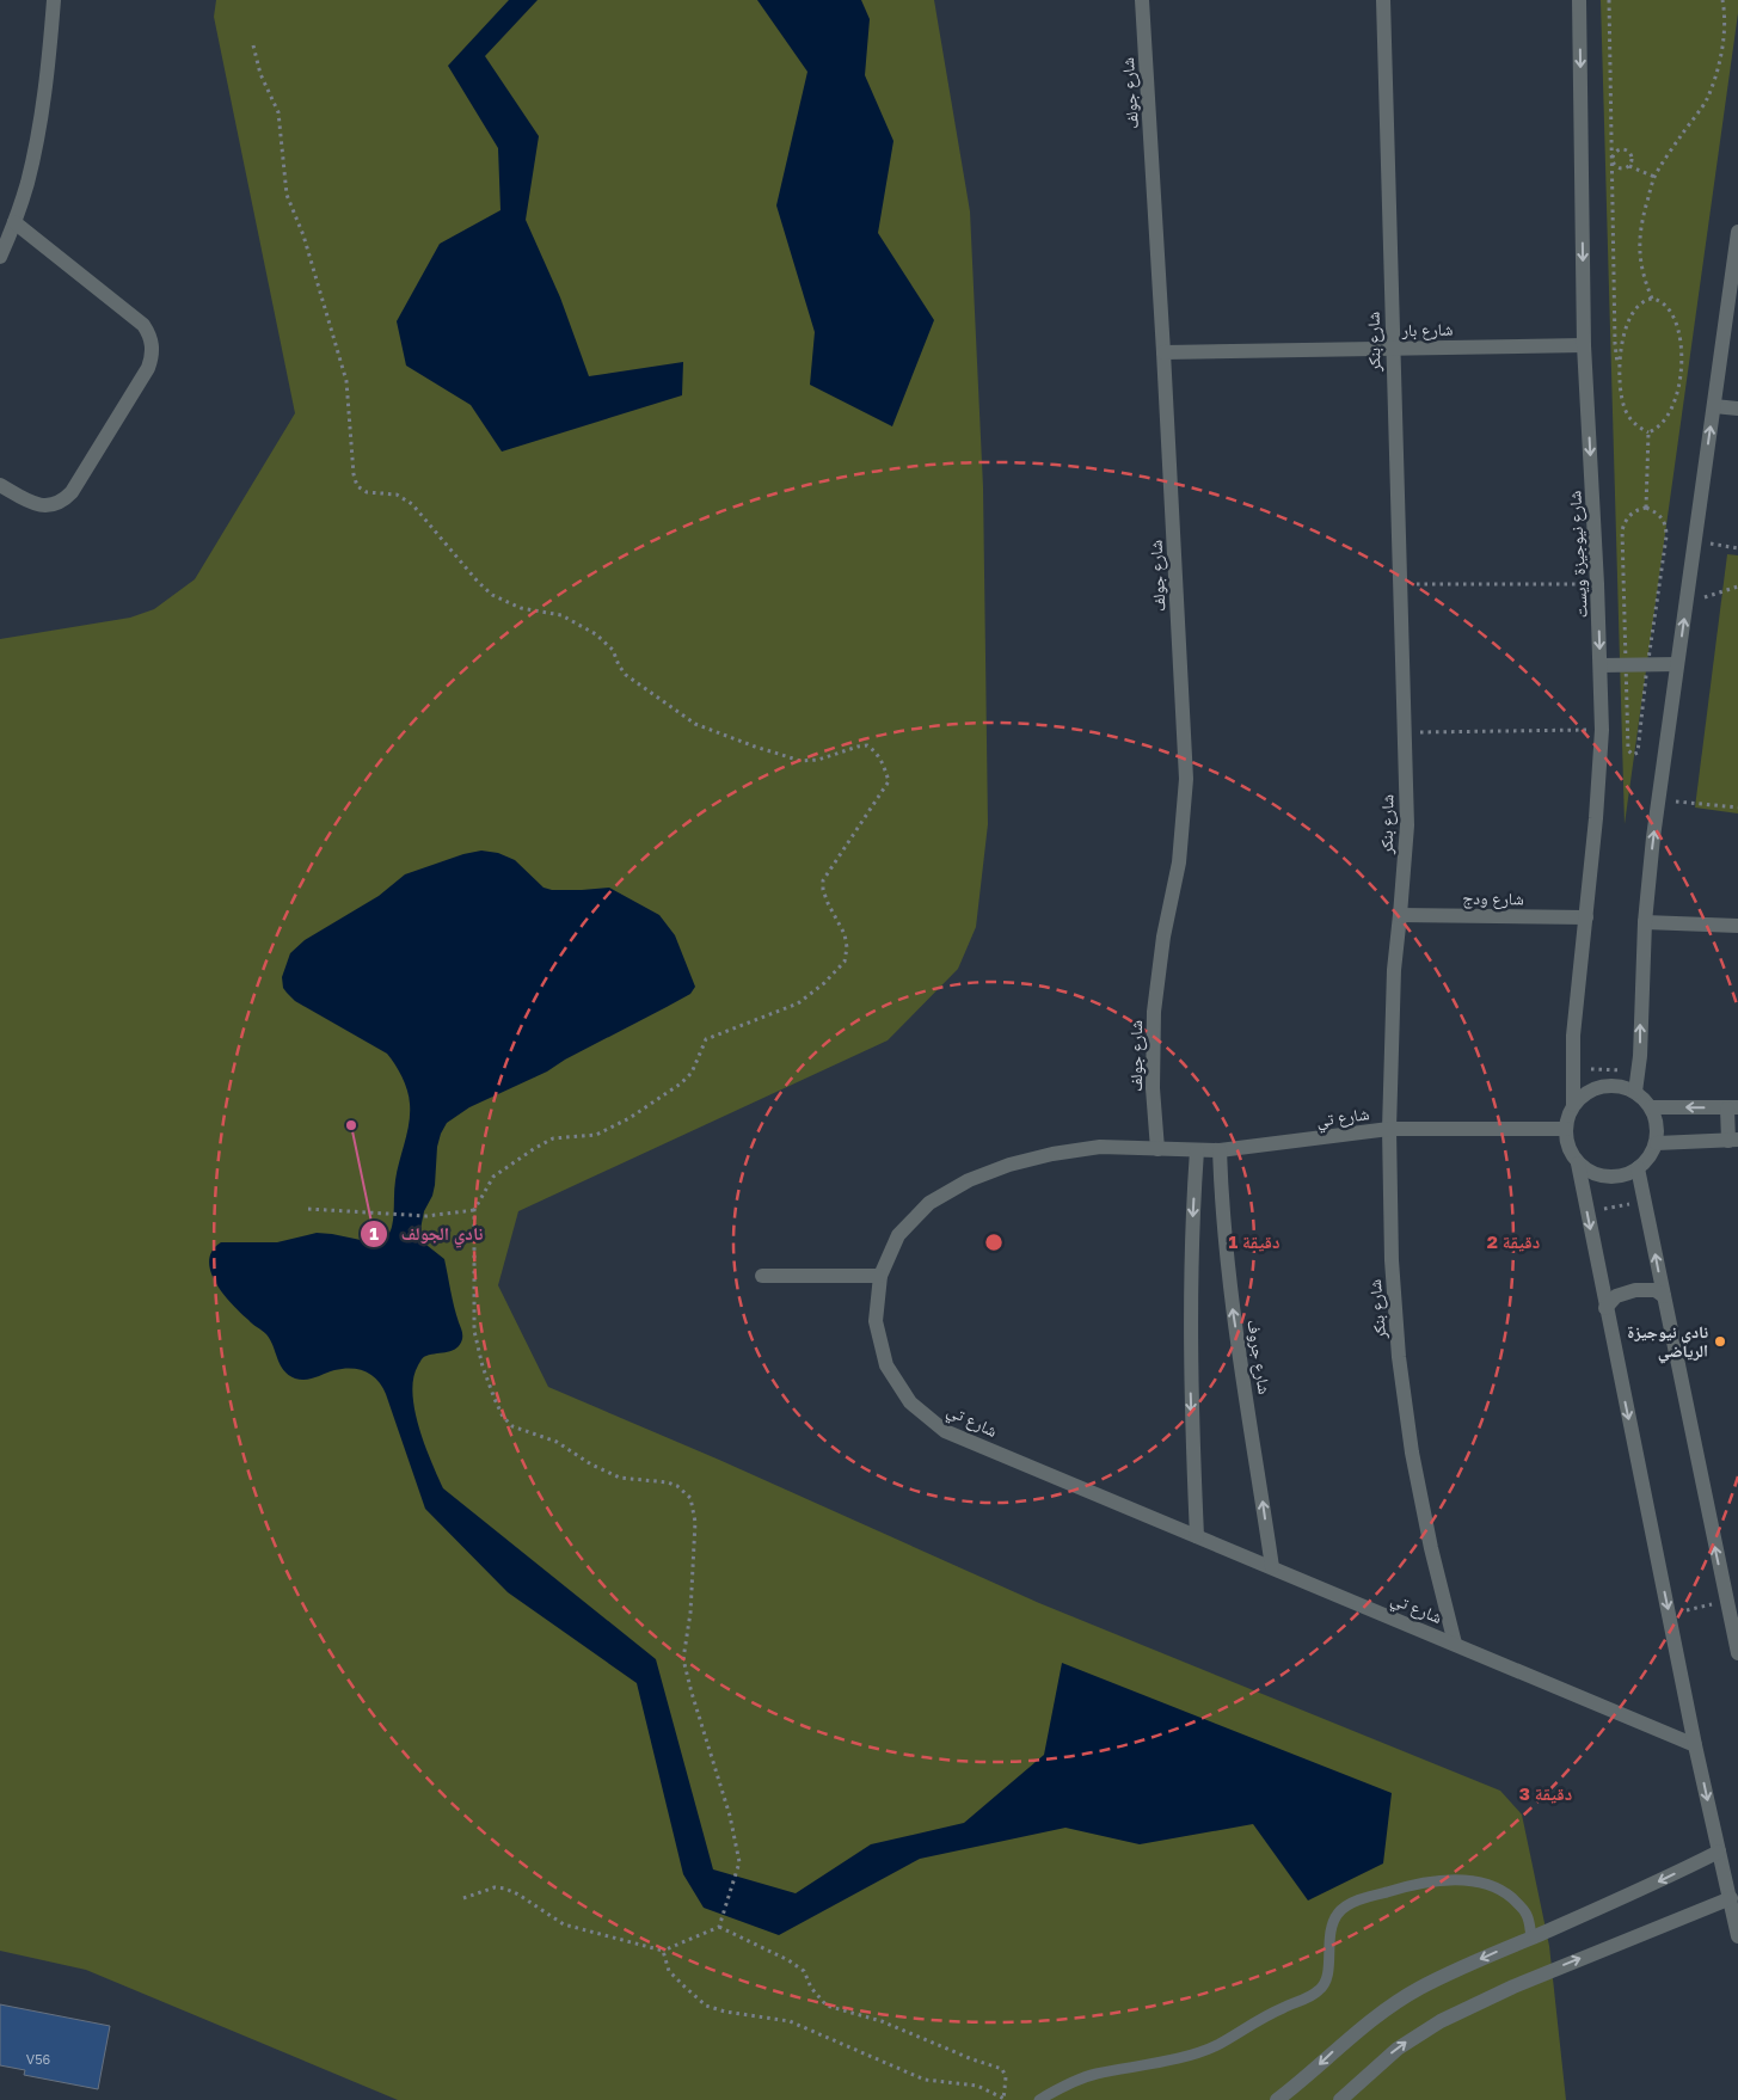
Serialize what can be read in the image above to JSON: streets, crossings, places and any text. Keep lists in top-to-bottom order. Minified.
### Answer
{"streets":{"street":["شارع جولف","شارع بار","شارع بنكر","شارع نيوجيزة ويست","شارع ودج","شارع تي","شارع جروف"]},"crossings":[["شارع جولف","شارع بار"],["شارع جولف","شارع تي"],["شارع بار","شارع بنكر"],["شارع بار","شارع نيوجيزة ويست"],["شارع بنكر","شارع ودج"],["شارع بنكر","شارع تي"],["شارع نيوجيزة ويست","شارع ودج"],["شارع نيوجيزة ويست","شارع تي"],["شارع تي","شارع جروف"]],"places":["نادي الجولف","نادي نيوجيزة الرياضي"],"house_numbers":["V56"],"rings":["1 دقيقة","2 دقيقة","3 دقيقة"]}
